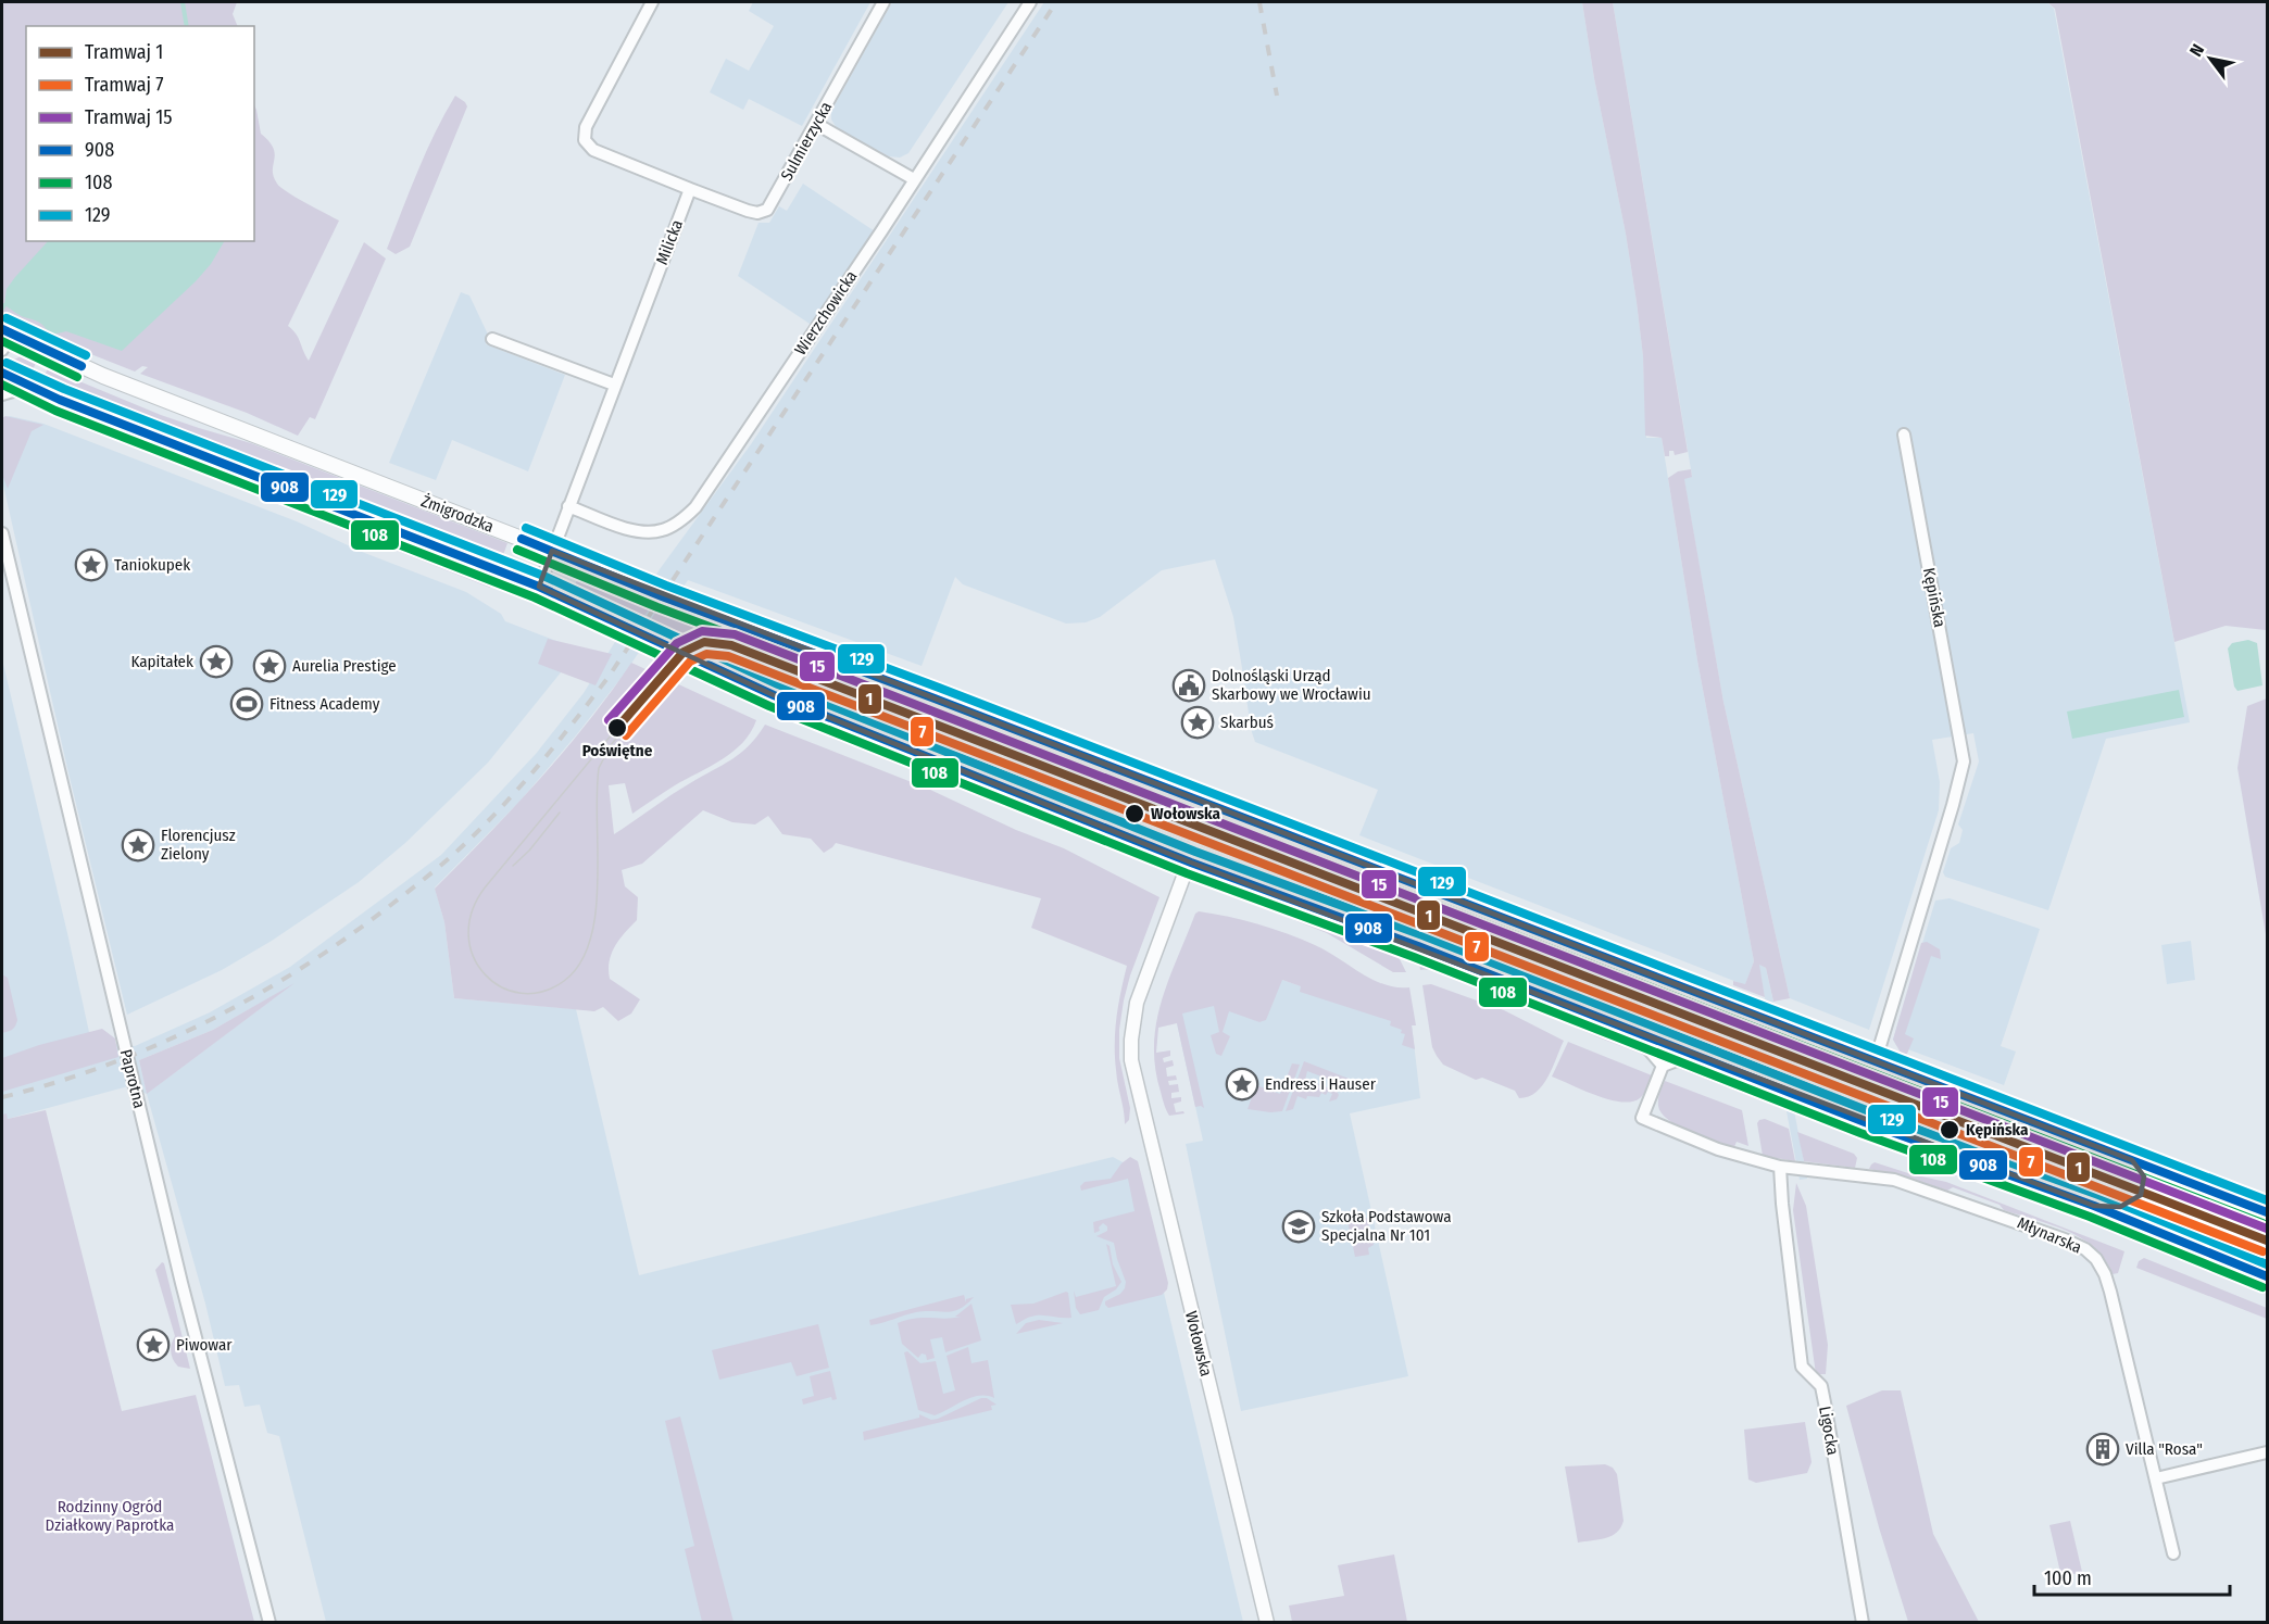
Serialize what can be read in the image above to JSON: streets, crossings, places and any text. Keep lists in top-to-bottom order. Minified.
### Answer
{"streets":{"main road":["Żmigrodzka"],"street":["Sulmierzycka","Milicka","Wierzchowicka","Kępińska","Paprotna","Młynarska","Wołowska","Ligocka"]},"crossings":[["Sulmierzycka","Milicka"],["Milicka","Wierzchowicka"],["Milicka","Żmigrodzka"],["Żmigrodzka","Kępińska"],["Żmigrodzka","Wołowska"],["Młynarska","Ligocka"]],"parks":["Rodzinny Ogród Działkowy Paprotka"],"places":{"place":["Taniokupek","Kapitałek","Aurelia Prestige","Skarbuś","Florencjusz Zielony","Endress i Hauser","Piwowar"],"public building":["Dolnośląski Urząd Skarbowy we Wrocławiu"],"sports":["Fitness Academy"],"other":["Poświętne","Wołowska","Kępińska"],"school or university":["Szkoła Podstawowa Specjalna Nr 101"],"building":["Villa \"Rosa\""]},"lines":["transit line 129","transit line 908","transit line 108","tram line 15","tram line 1","tram line 7"],"legend":["Tramwaj 1","Tramwaj 7","Tramwaj 15","908","108","129"],"scale_bar":"100 m","north":"top left"}
